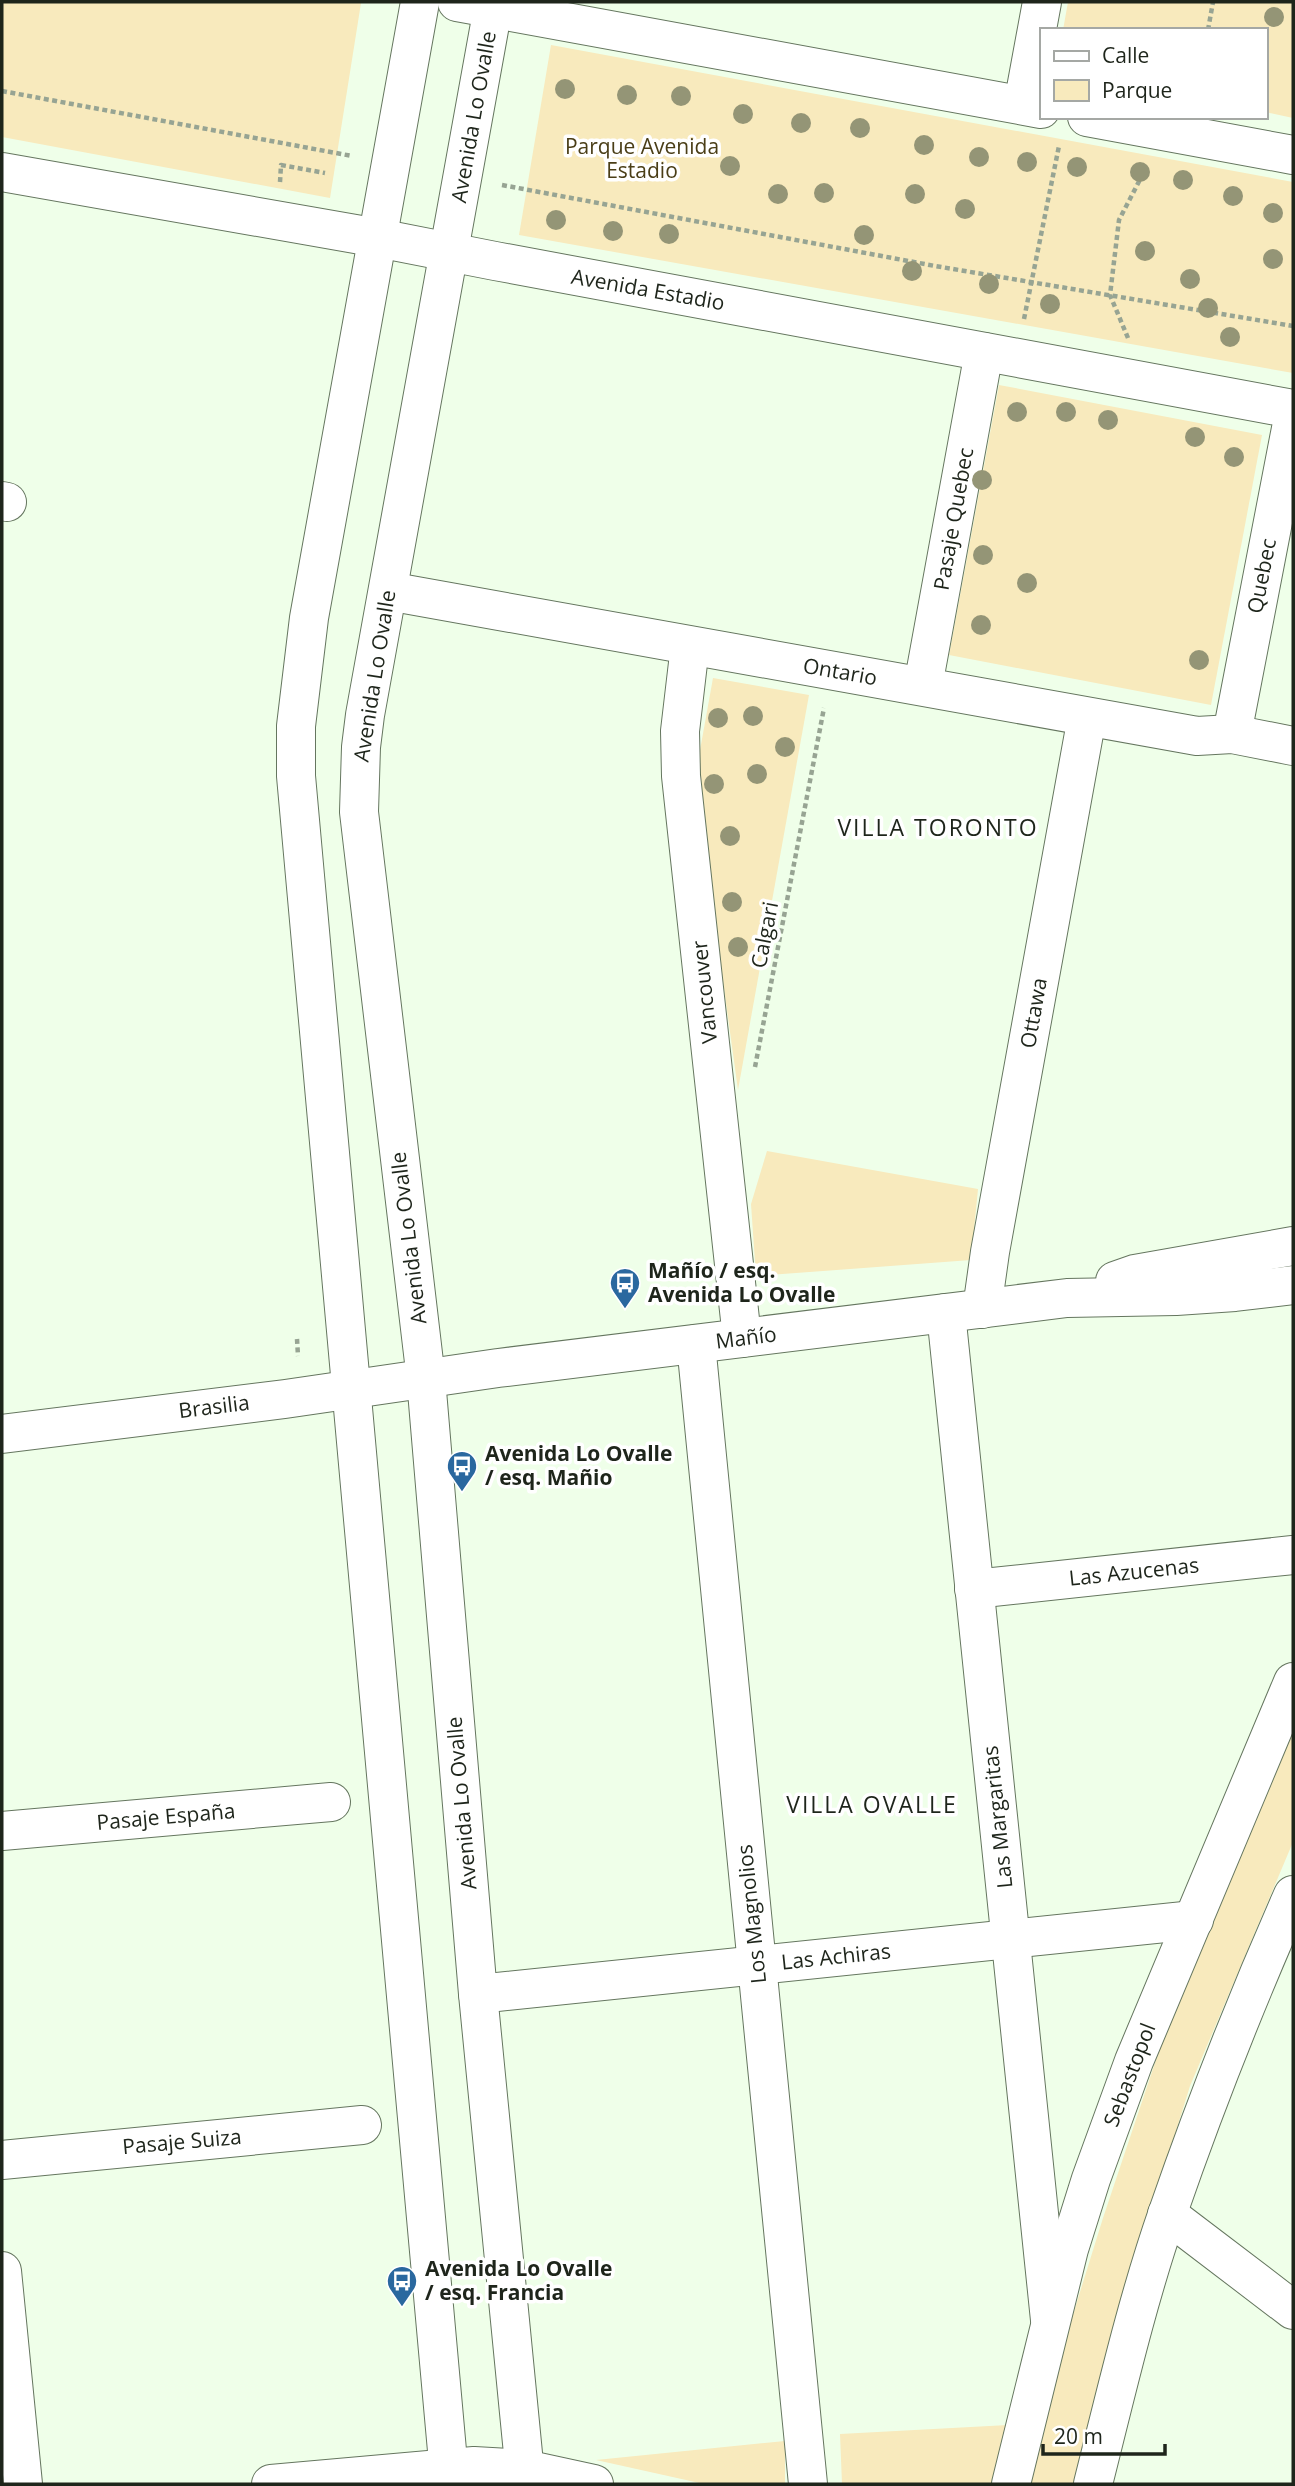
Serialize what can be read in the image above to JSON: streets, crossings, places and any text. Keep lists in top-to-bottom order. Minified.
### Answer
{"streets":{"street":["Avenida Lo Ovalle","Avenida Estadio","Pasaje Quebec","Quebec","Ontario","Vancouver","Ottawa","Mañío","Brasilia","Las Azucenas","Pasaje España","Las Margaritas","Los Magnolios","Las Achiras","Sebastopol","Pasaje Suiza"],"path":["Calgari"]},"crossings":[["Avenida Lo Ovalle","Avenida Estadio"],["Avenida Lo Ovalle","Ontario"],["Avenida Lo Ovalle","Mañío"],["Avenida Lo Ovalle","Brasilia"],["Avenida Lo Ovalle","Las Achiras"],["Avenida Estadio","Pasaje Quebec"],["Pasaje Quebec","Ontario"],["Quebec","Ontario"],["Ontario","Calgari"],["Ontario","Vancouver"],["Ontario","Ottawa"],["Vancouver","Mañío"],["Ottawa","Mañío"],["Ottawa","Las Margaritas"],["Mañío","Brasilia"],["Mañío","Las Margaritas"],["Mañío","Los Magnolios"],["Las Azucenas","Las Margaritas"],["Las Margaritas","Las Achiras"],["Las Margaritas","Sebastopol"],["Los Magnolios","Las Achiras"],["Las Achiras","Sebastopol"]],"districts":["VILLA TORONTO","VILLA OVALLE"],"parks":["Parque Avenida Estadio"],"places":{"bus stop":["Mañío / esq. Avenida Lo Ovalle","Avenida Lo Ovalle / esq. Mañio","Avenida Lo Ovalle / esq. Francia"]},"legend":["Calle","Parque"],"scale_bar":"20 m"}
